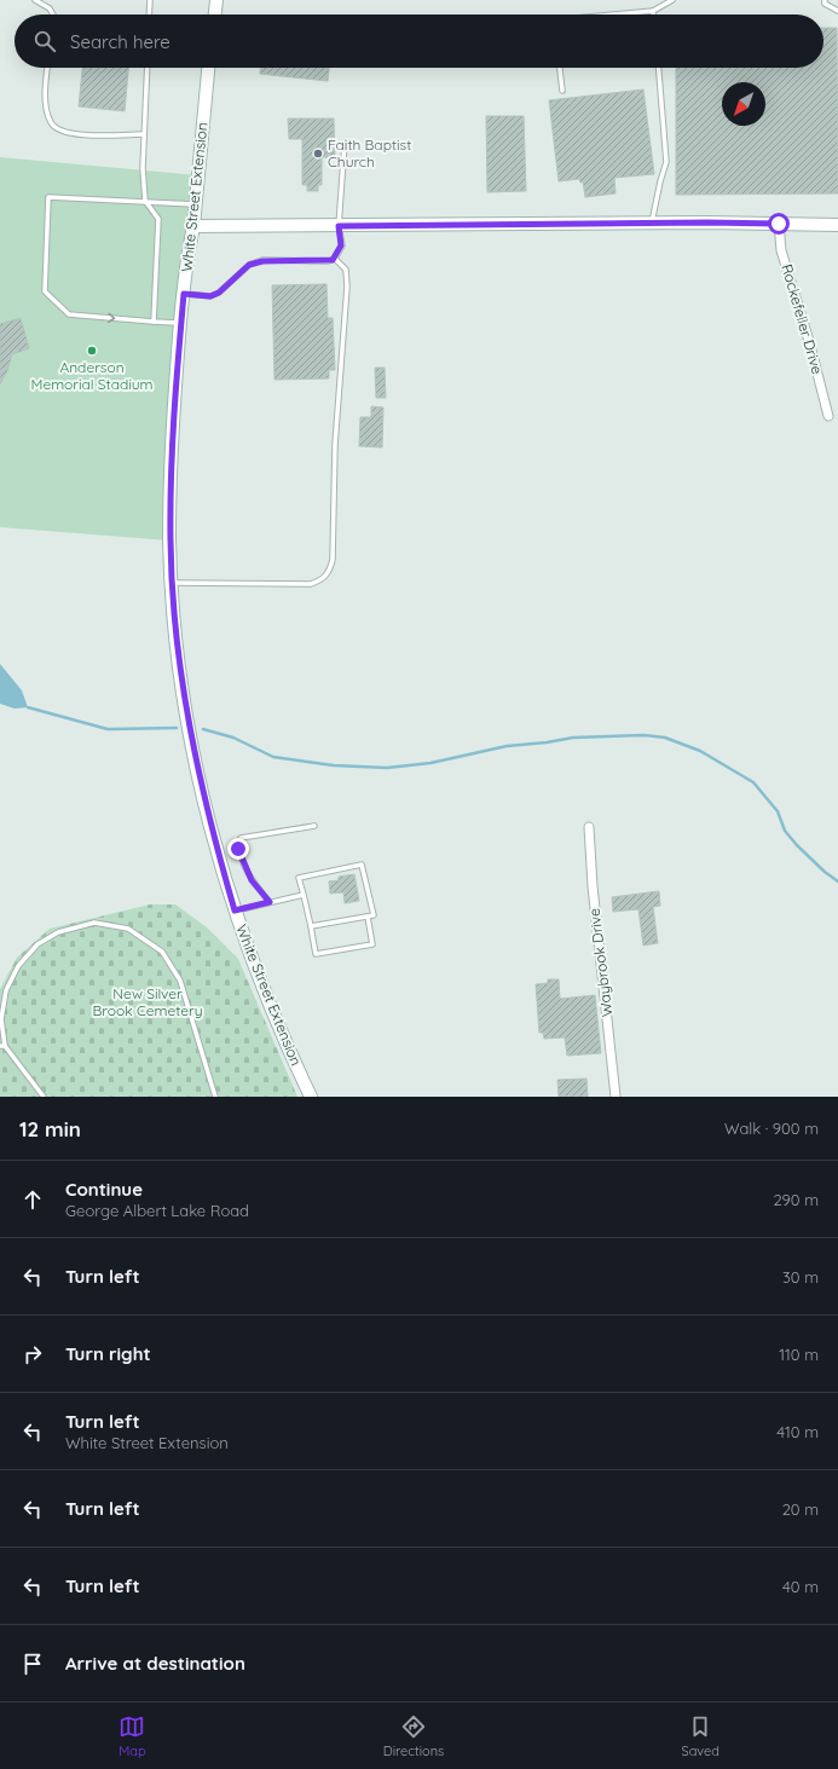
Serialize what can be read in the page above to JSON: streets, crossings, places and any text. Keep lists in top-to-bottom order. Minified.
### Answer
{"streets":{"street":["White Street Extension","Rockefeller Drive","Waybrook Drive"]},"parks":["New Silver Brook Cemetery"],"places":["Faith Baptist Church","Anderson Memorial Stadium"],"north":"bottom left","page":{"search":"Search here","heading":["12 min","Walk · 900 m"],"list":[["Continue","George Albert Lake Road","290 m"],["Turn left","30 m"],["Turn right","110 m"],["Turn left","White Street Extension","410 m"],["Turn left","20 m"],["Turn left","40 m"],"Arrive at destination"],"nav":["Map","Directions","Saved"]}}
